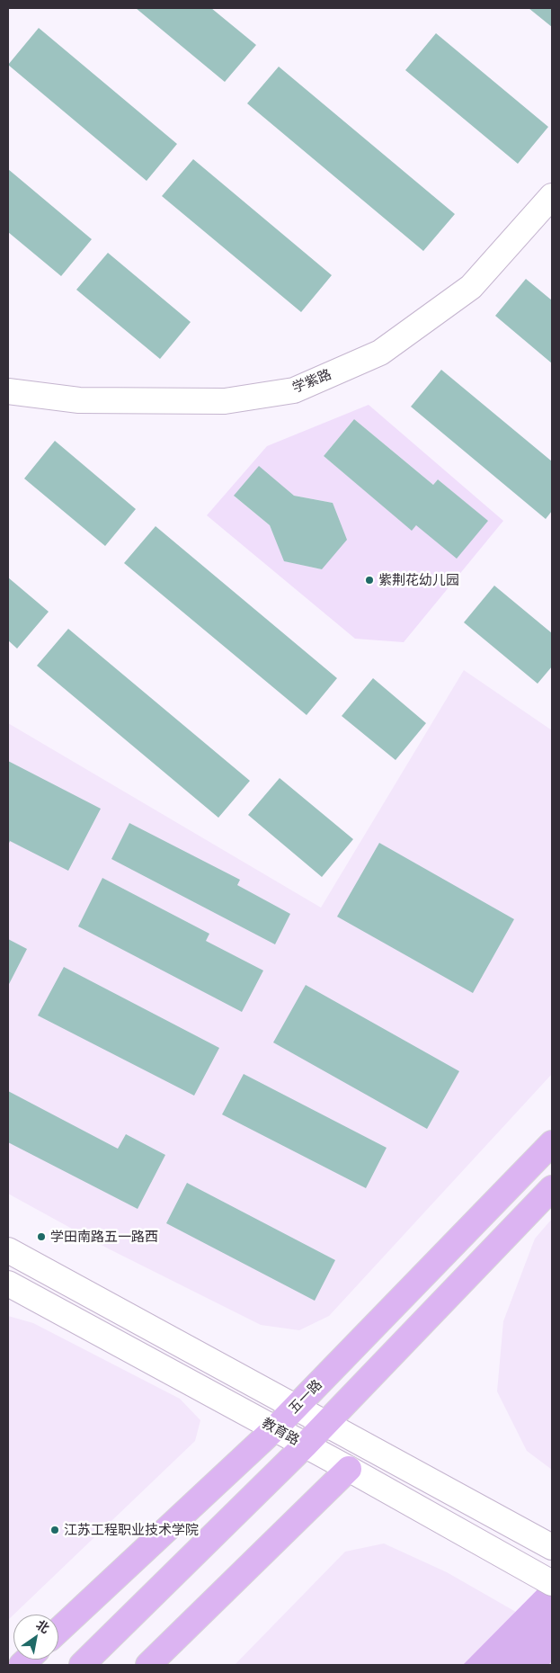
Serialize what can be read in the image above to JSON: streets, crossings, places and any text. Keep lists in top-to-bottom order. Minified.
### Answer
{"streets":{"main road":["五一路"],"street":["学紫路","教育路"]},"crossings":[["五一路","教育路"]],"places":["紫荆花幼儿园","学田南路五一路西","江苏工程职业技术学院"],"north":"top right"}
